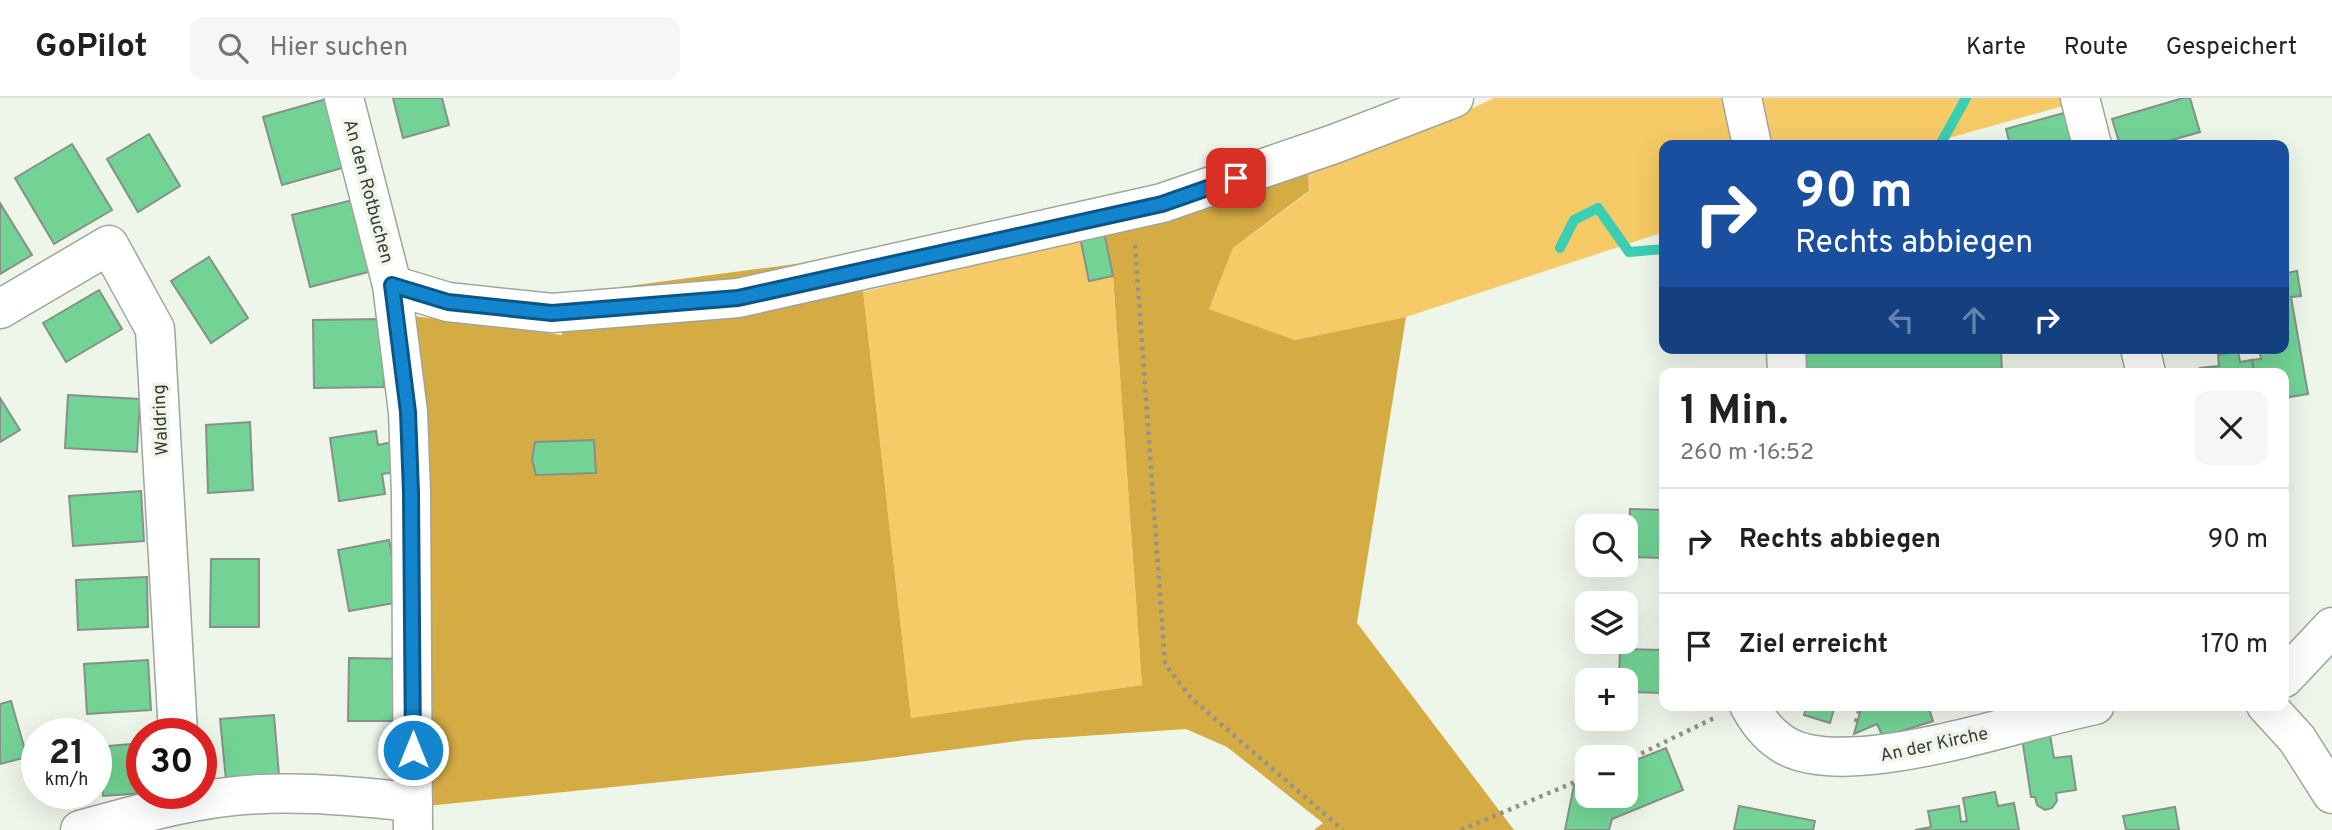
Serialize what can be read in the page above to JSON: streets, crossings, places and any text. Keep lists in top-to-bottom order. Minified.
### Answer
{"streets":{"street":["An den Rotbuchen","Waldring","An der Kirche"]},"page":{"header":"GoPilot","search":"Hier suchen","nav":["Karte","Route","Gespeichert"],"turn":["90 m","Rechts abbiegen"],"heading":["1 Min.","260 m · 16:52"],"list":[{"name":"Rechts abbiegen","value":"90 m"},{"name":"Ziel erreicht","value":"170 m"}],"map_buttons":["+","−"],"speed":"21 km/h","limit":"30"}}
